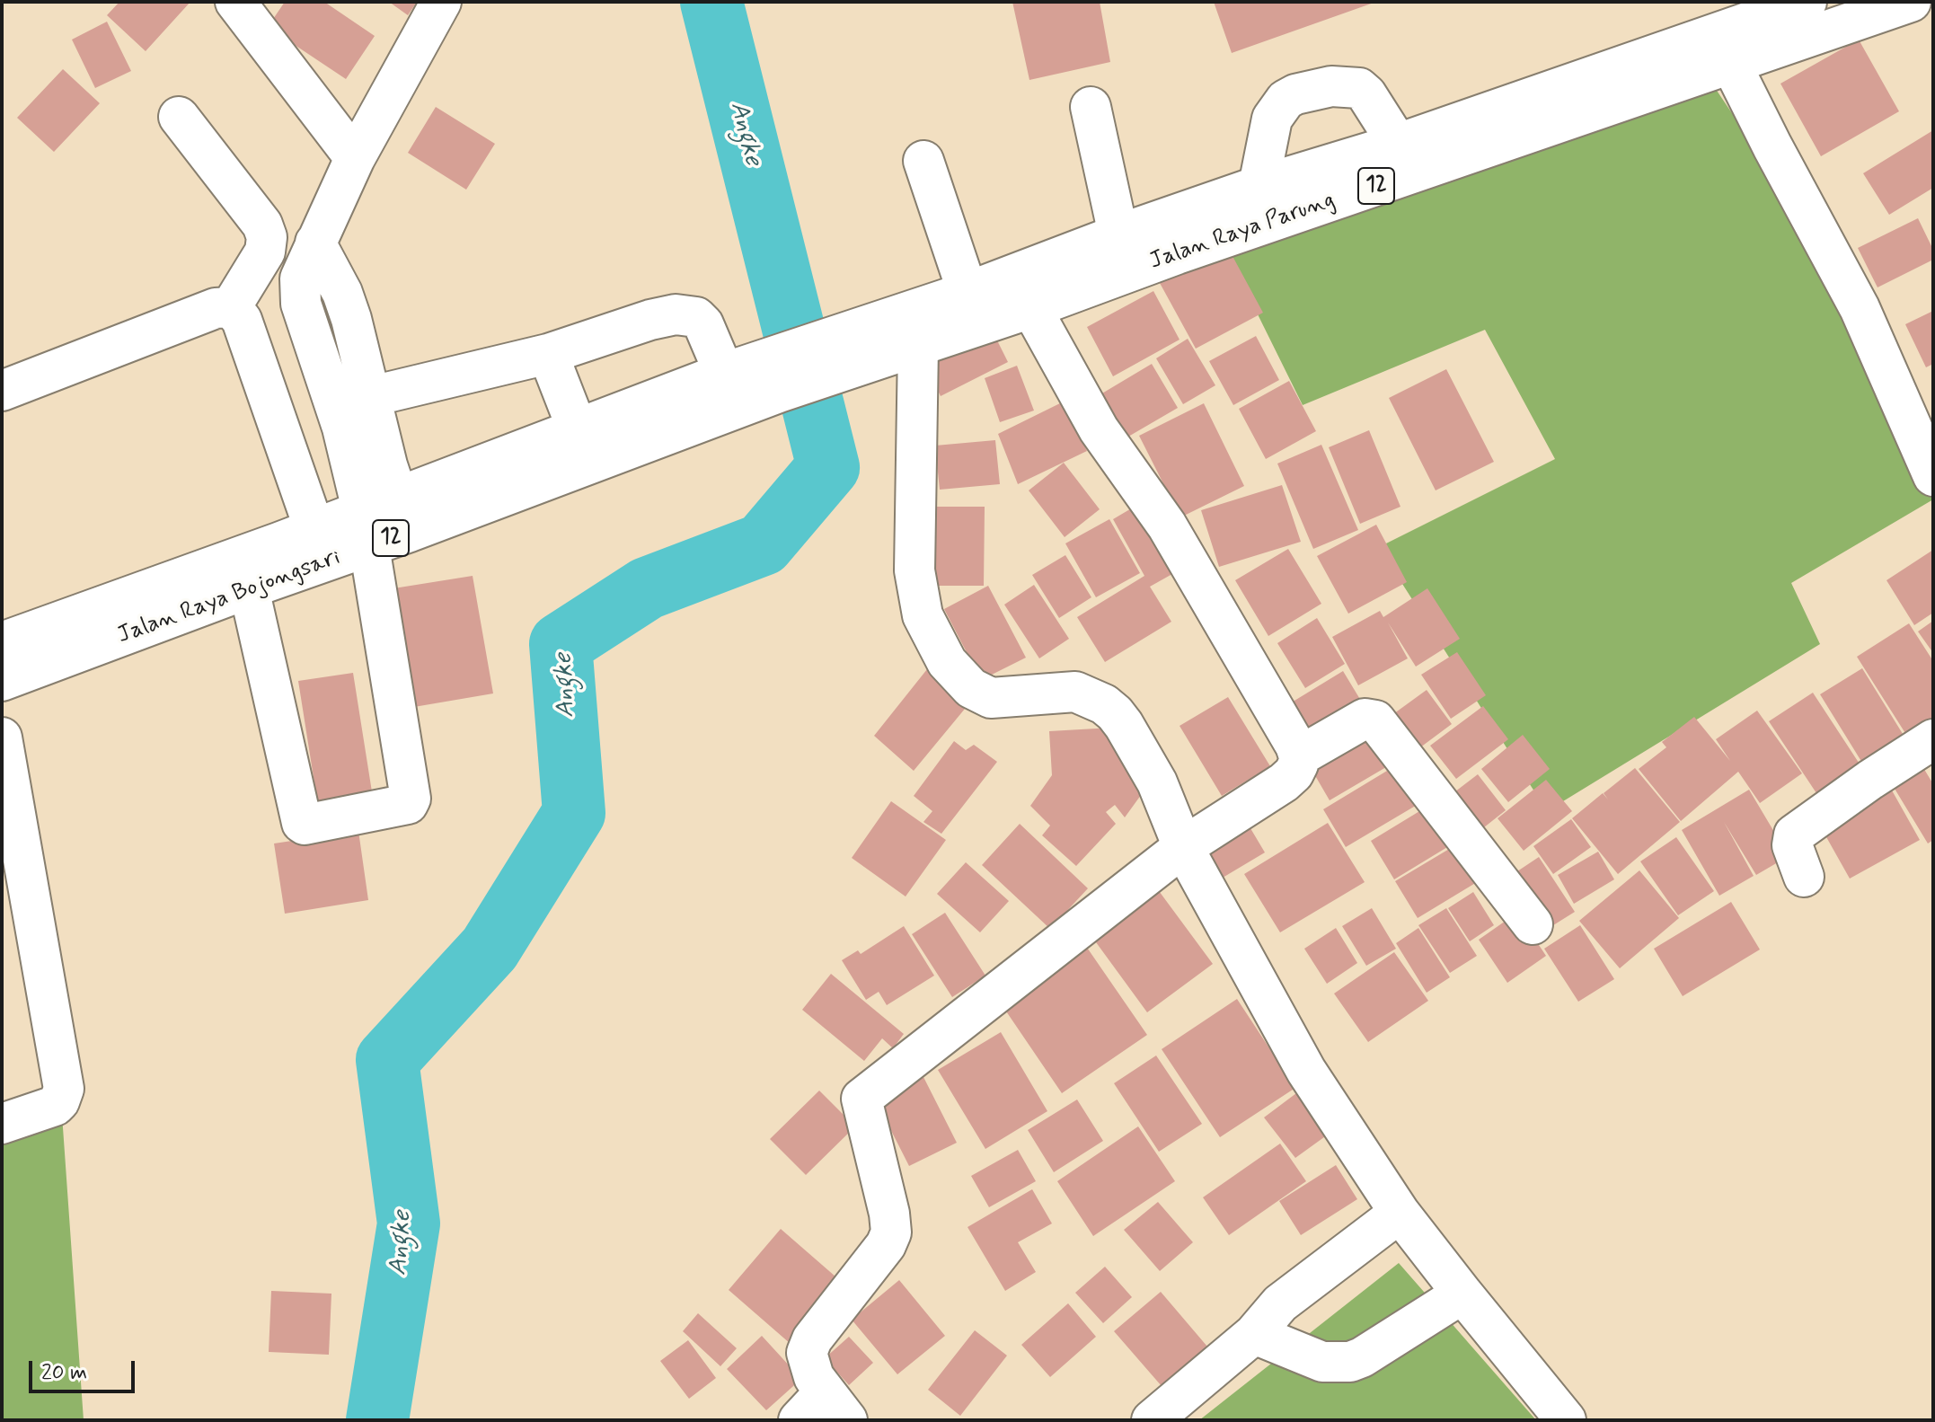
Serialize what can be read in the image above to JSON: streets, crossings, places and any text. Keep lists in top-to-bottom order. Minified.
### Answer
{"streets":{"main road":["12","Jalan Raya Parung","Jalan Raya Bojongsari"]},"crossings":[["Jalan Raya Parung","Jalan Raya Bojongsari"]],"water":["Angke"],"scale_bar":"20 m"}
